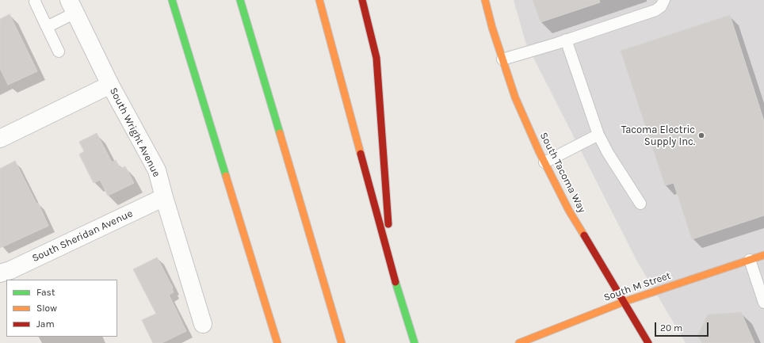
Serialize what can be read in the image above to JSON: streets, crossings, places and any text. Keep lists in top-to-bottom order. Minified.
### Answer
{"streets":{"main road":["South Tacoma Way","South M Street"],"street":["South Wright Avenue","South Sheridan Avenue"]},"crossings":[["South Wright Avenue","South Sheridan Avenue"],["South Tacoma Way","South M Street"]],"places":["Tacoma Electric Supply Inc."],"legend":["Fast","Slow","Jam"],"scale_bar":"20 m"}
